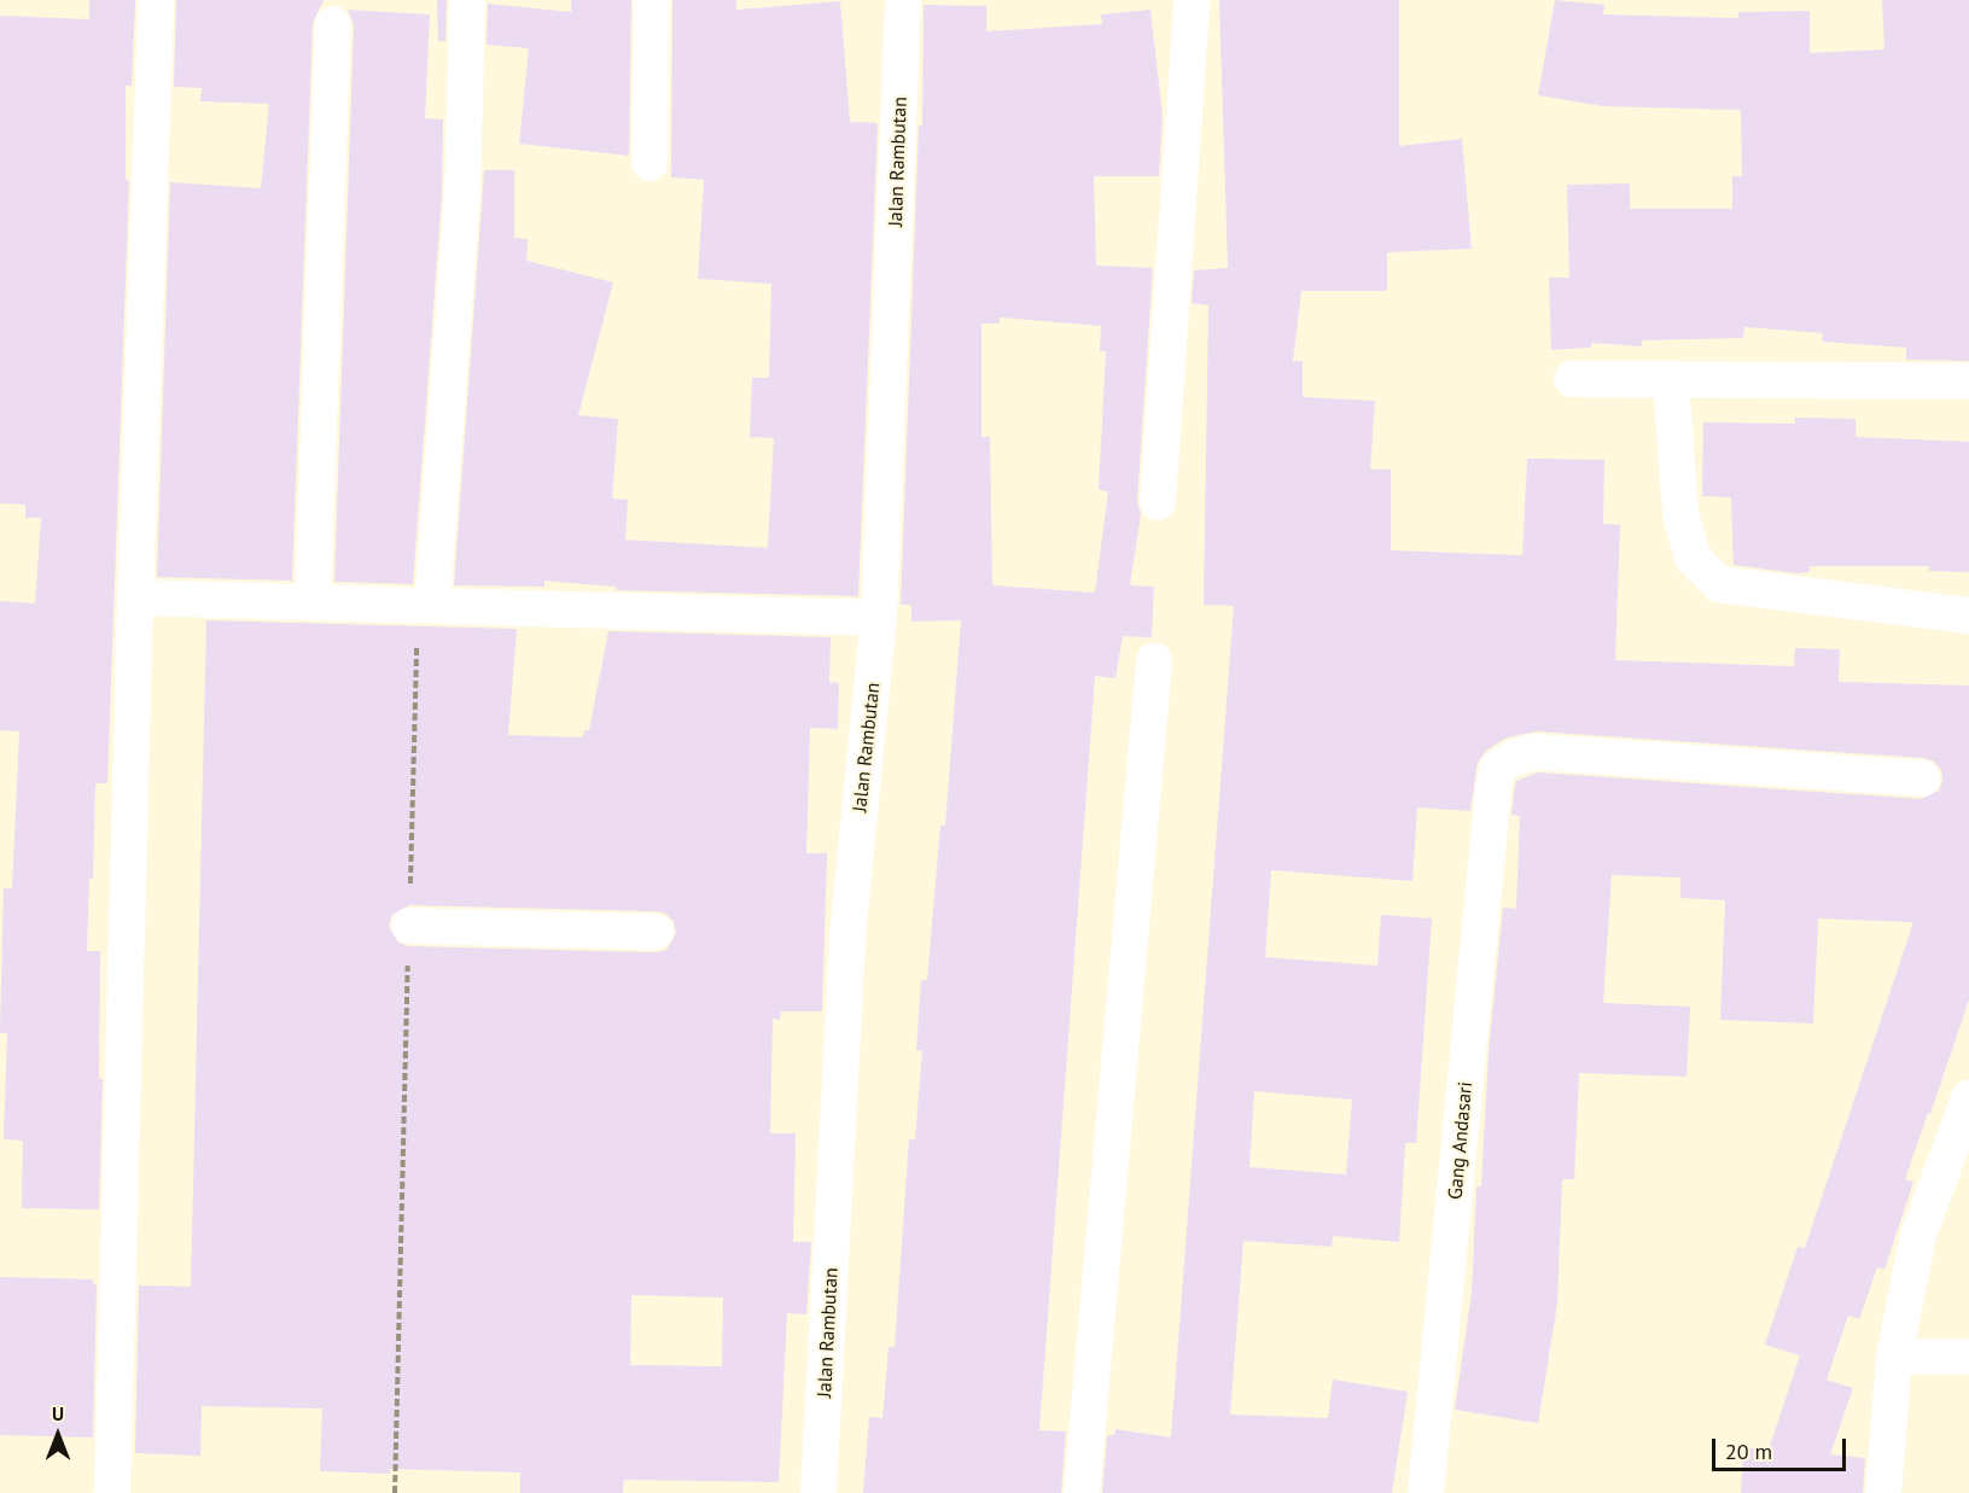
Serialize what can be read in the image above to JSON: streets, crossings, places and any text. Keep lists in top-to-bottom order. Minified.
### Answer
{"streets":{"street":["Jalan Rambutan","Gang Andasari"]},"scale_bar":"20 m","north":"top"}
